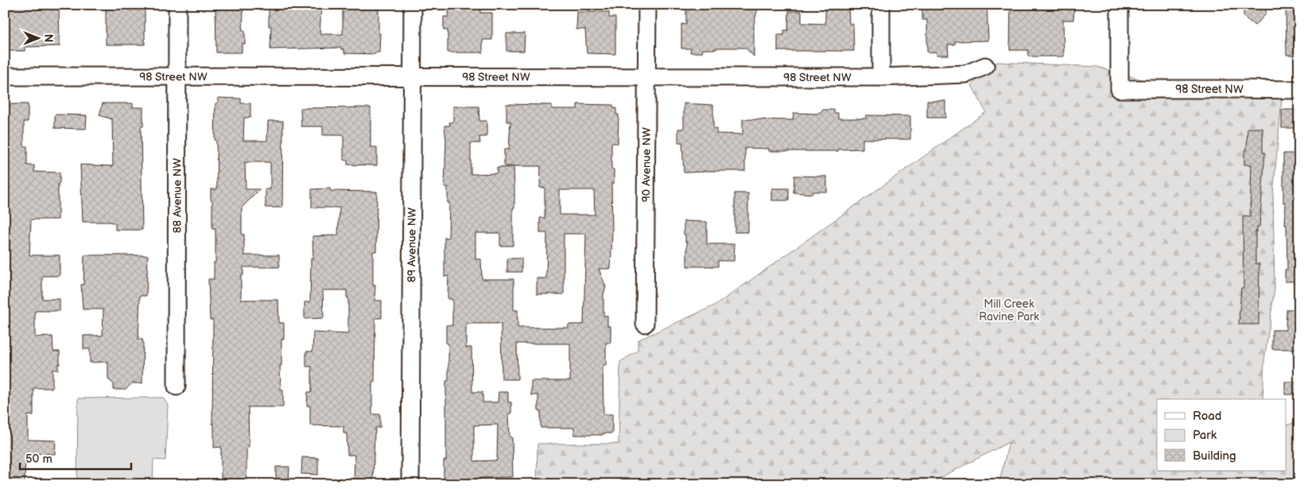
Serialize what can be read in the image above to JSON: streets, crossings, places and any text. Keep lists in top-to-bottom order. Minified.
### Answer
{"streets":{"street":["98 Street NW","90 Avenue NW","88 Avenue NW","89 Avenue NW"]},"crossings":[["98 Street NW","90 Avenue NW"],["98 Street NW","88 Avenue NW"],["98 Street NW","89 Avenue NW"]],"parks":["Mill Creek Ravine Park"],"legend":["Road","Park","Building"],"scale_bar":"50 m","north":"right"}
